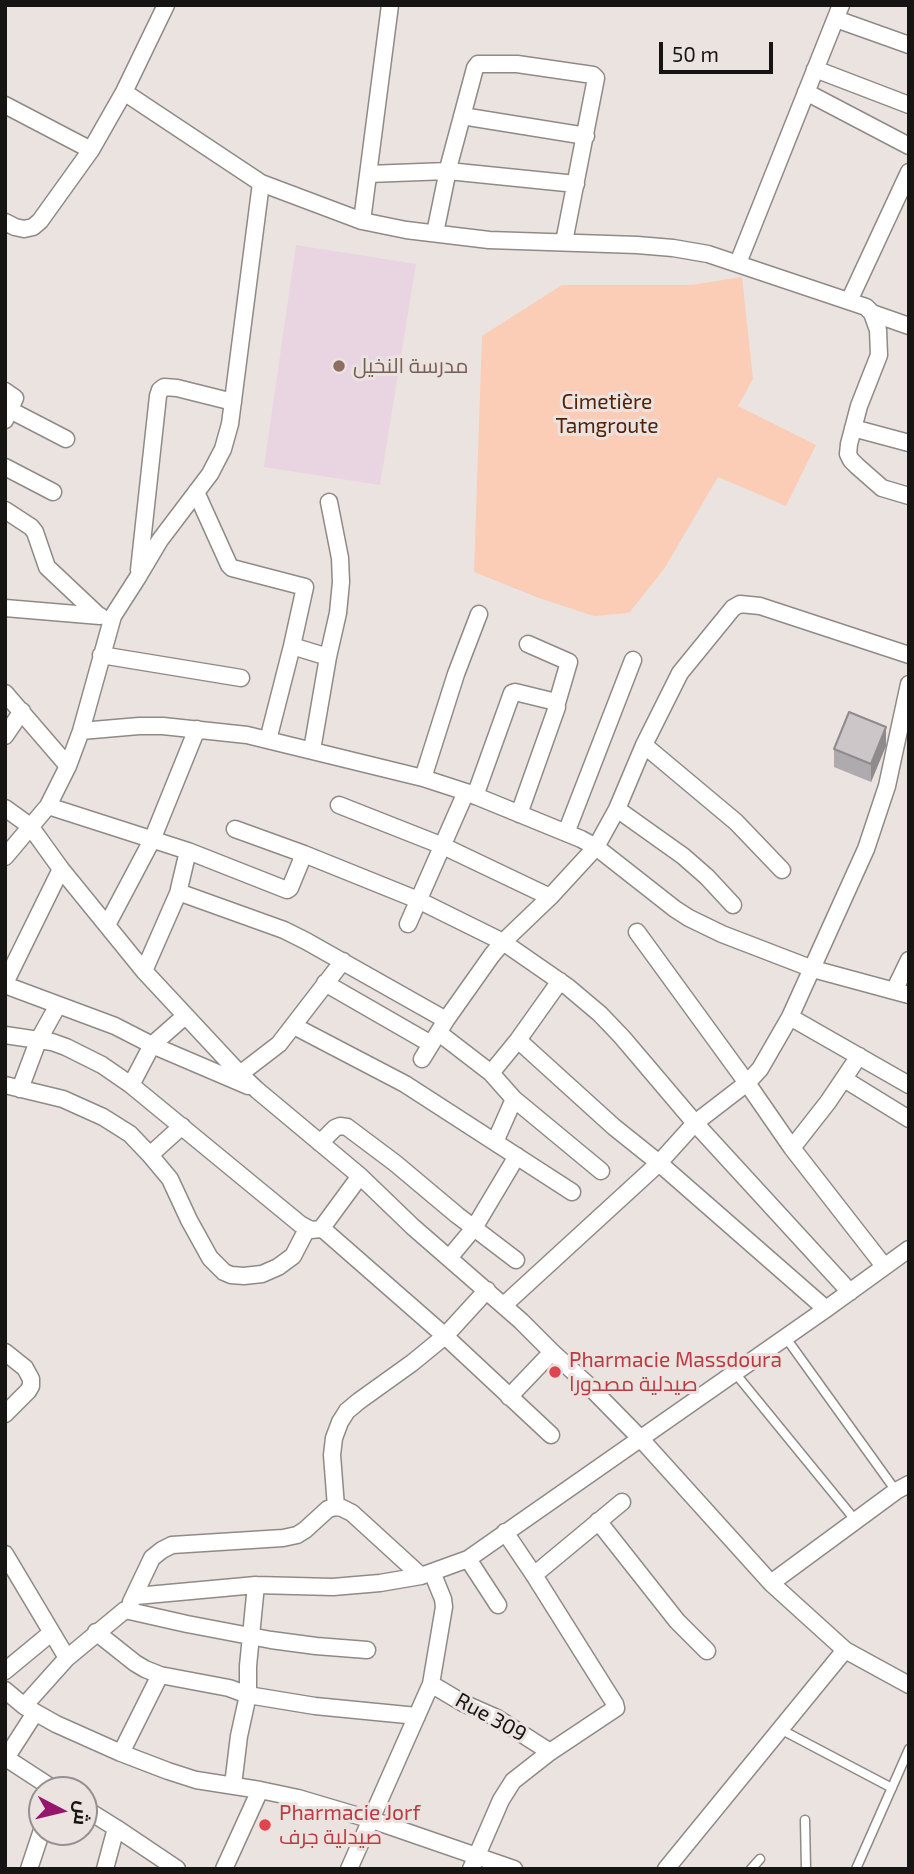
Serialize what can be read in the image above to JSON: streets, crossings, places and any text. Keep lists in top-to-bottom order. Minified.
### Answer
{"streets":{"street":["Rue 309"]},"parks":["Cimetière Tamgroute"],"places":["مدرسة النخيل","Pharmacie Massdoura صيدلية مصدورا","Pharmacie Jorf صيدلية جرف"],"scale_bar":"50 m","north":"right"}
